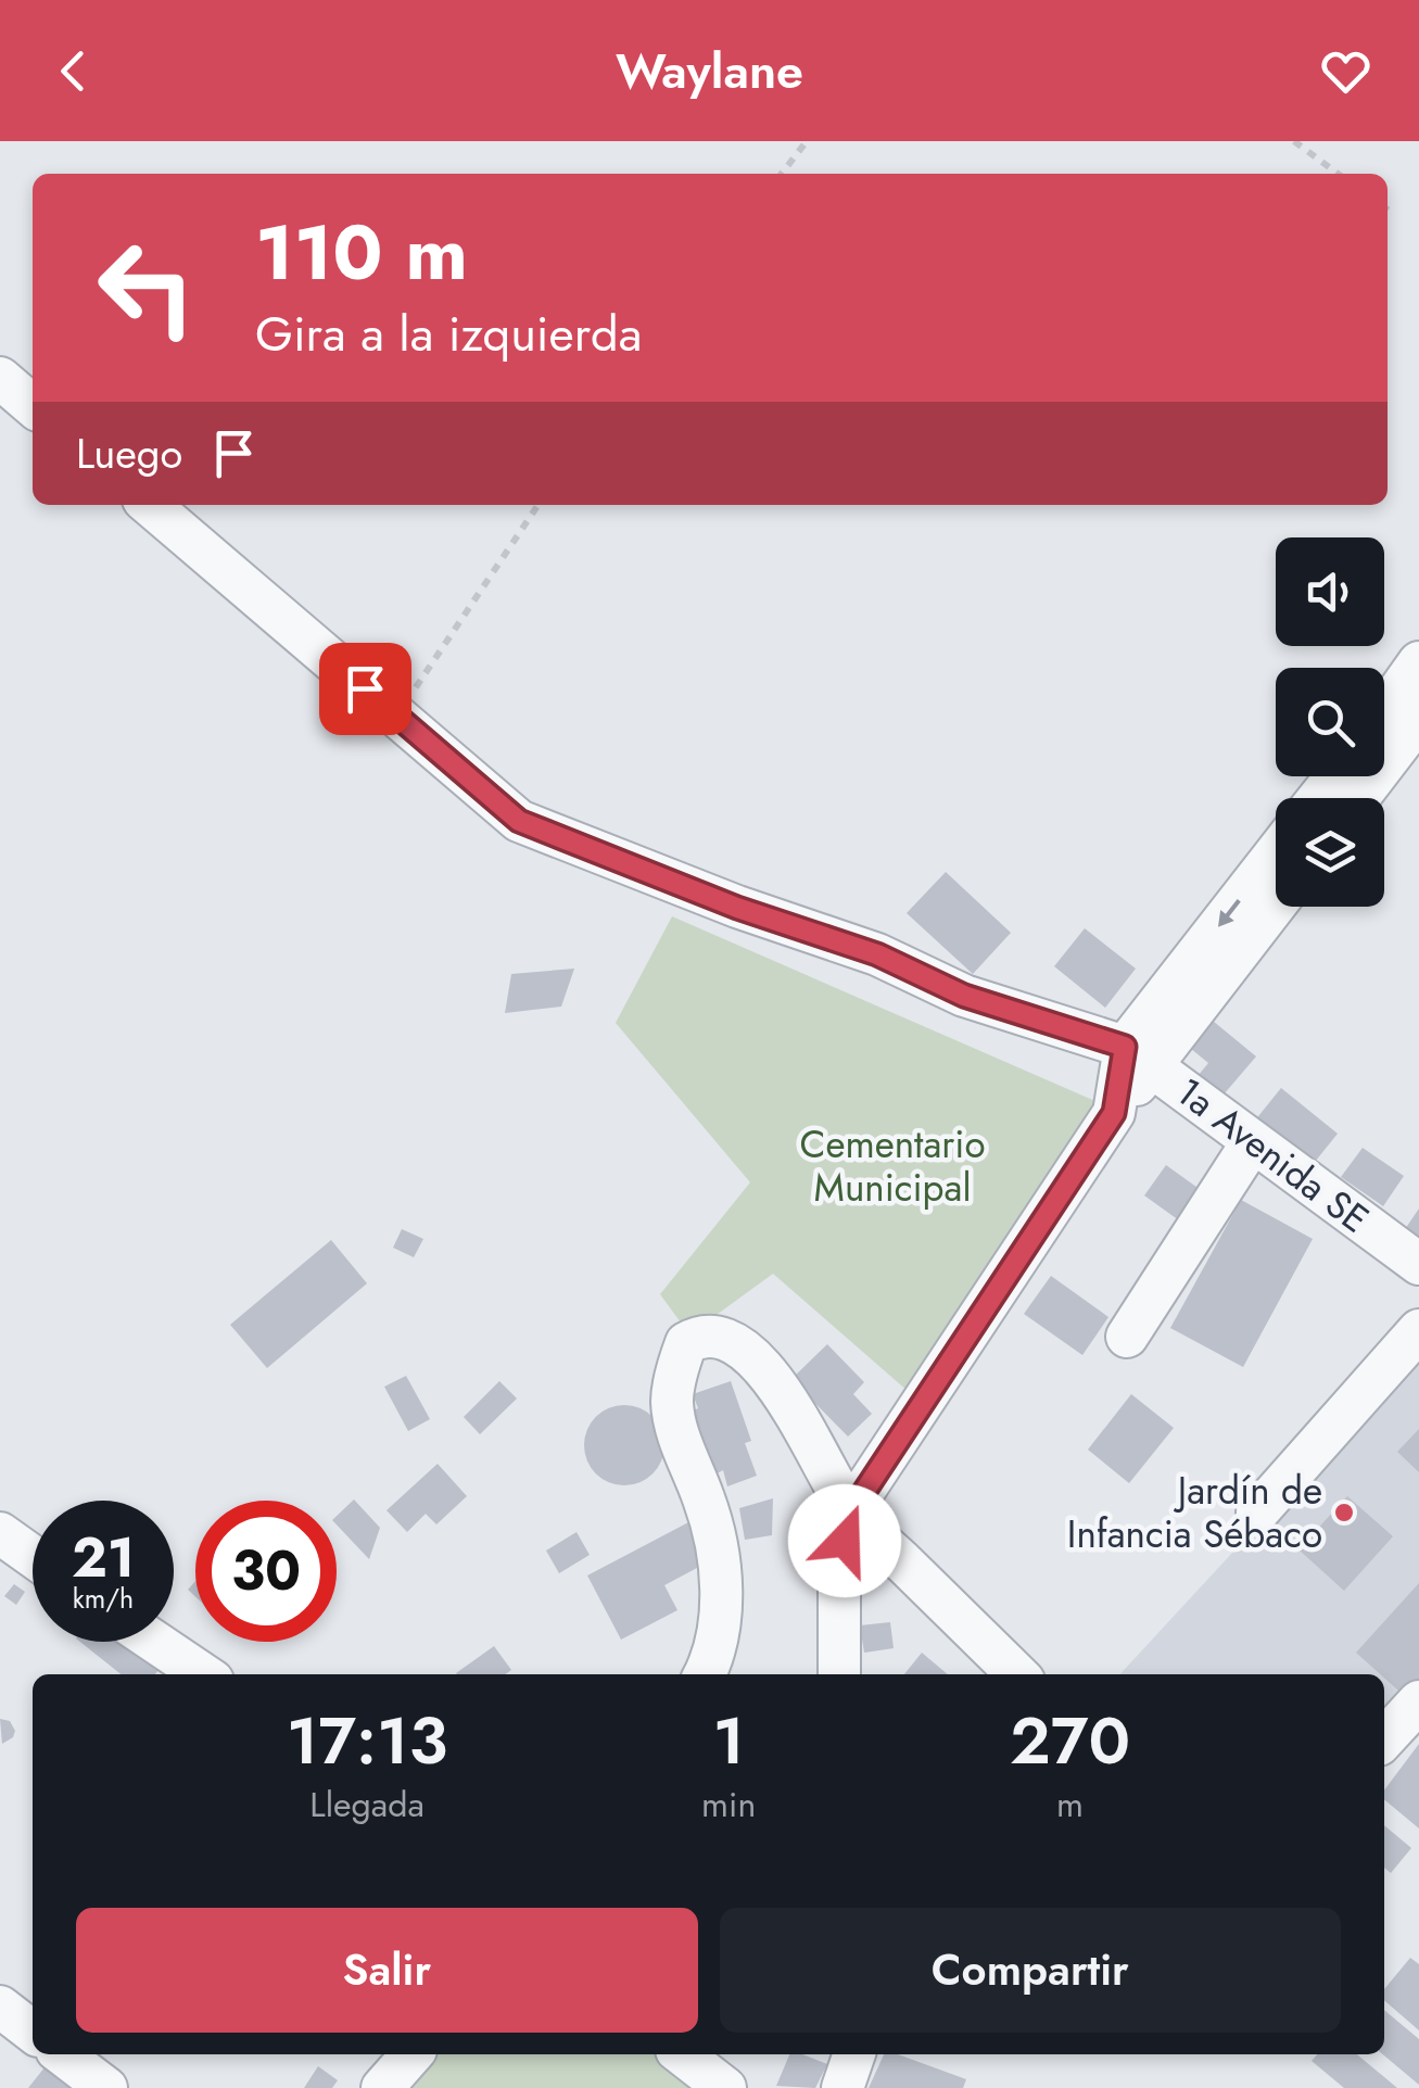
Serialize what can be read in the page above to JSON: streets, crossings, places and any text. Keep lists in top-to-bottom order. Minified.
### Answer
{"streets":{"street":["1a Avenida SE"]},"parks":["Cementario Municipal"],"places":["Jardín de Infancia Sébaco"],"page":{"header":"Waylane","turn":["110 m","Gira a la izquierda"],"then":"Luego","speed":"21 km/h","limit":"30","eta":["17:13","Llegada","1","min","270","m"],"buttons":["Salir","Compartir"]}}
